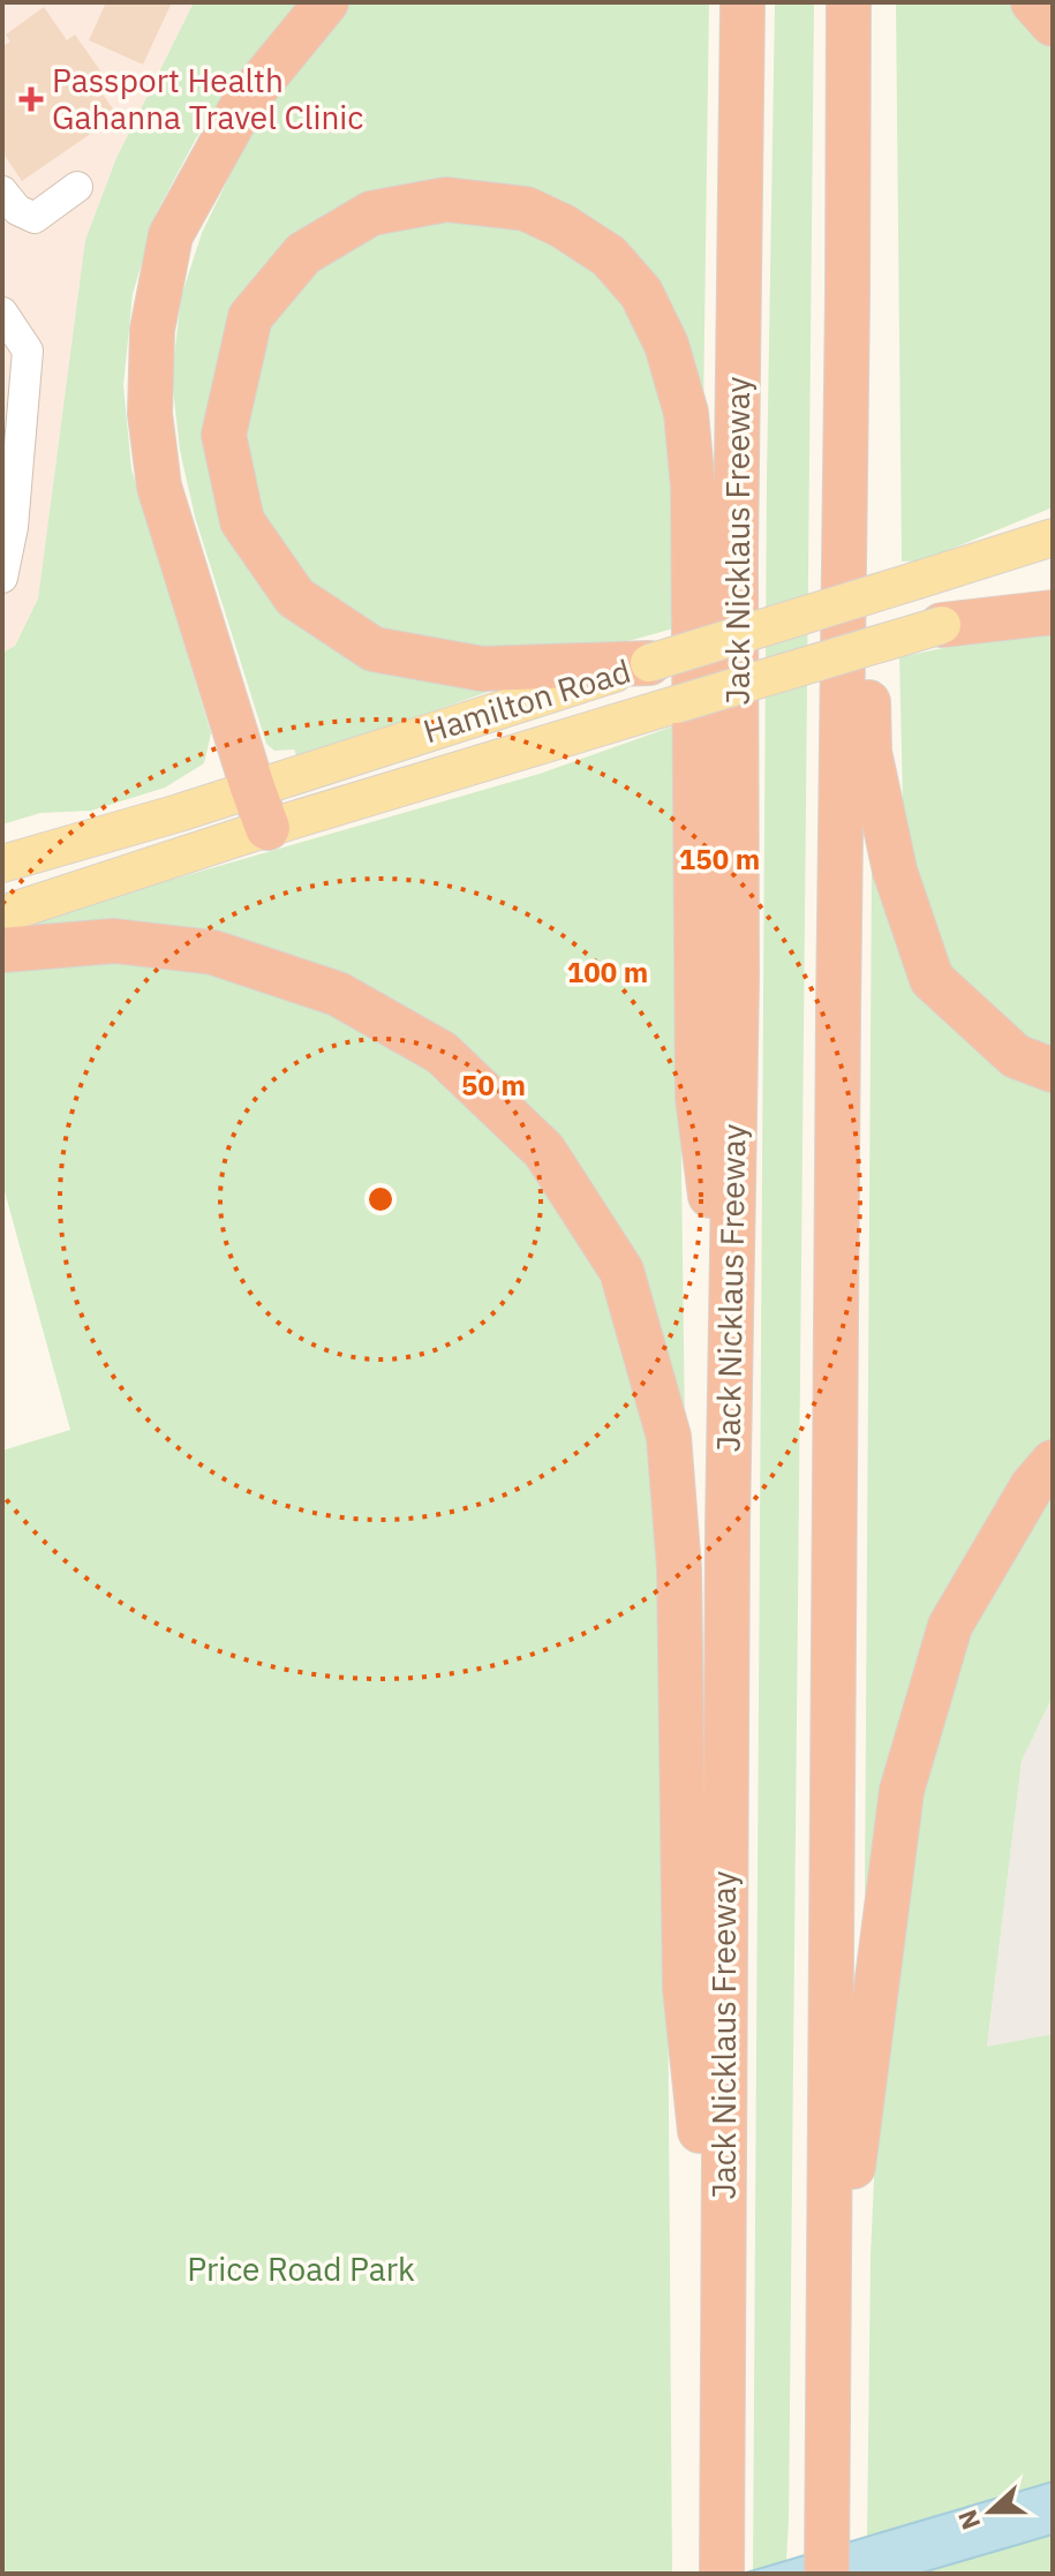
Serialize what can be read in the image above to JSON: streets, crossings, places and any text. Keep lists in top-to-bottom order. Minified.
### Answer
{"streets":{"highway":["Jack Nicklaus Freeway"],"main road":["Hamilton Road"]},"parks":["Price Road Park"],"places":{"health":["Passport Health Gahanna Travel Clinic"]},"north":"left","rings":["150 m","100 m","50 m"]}
